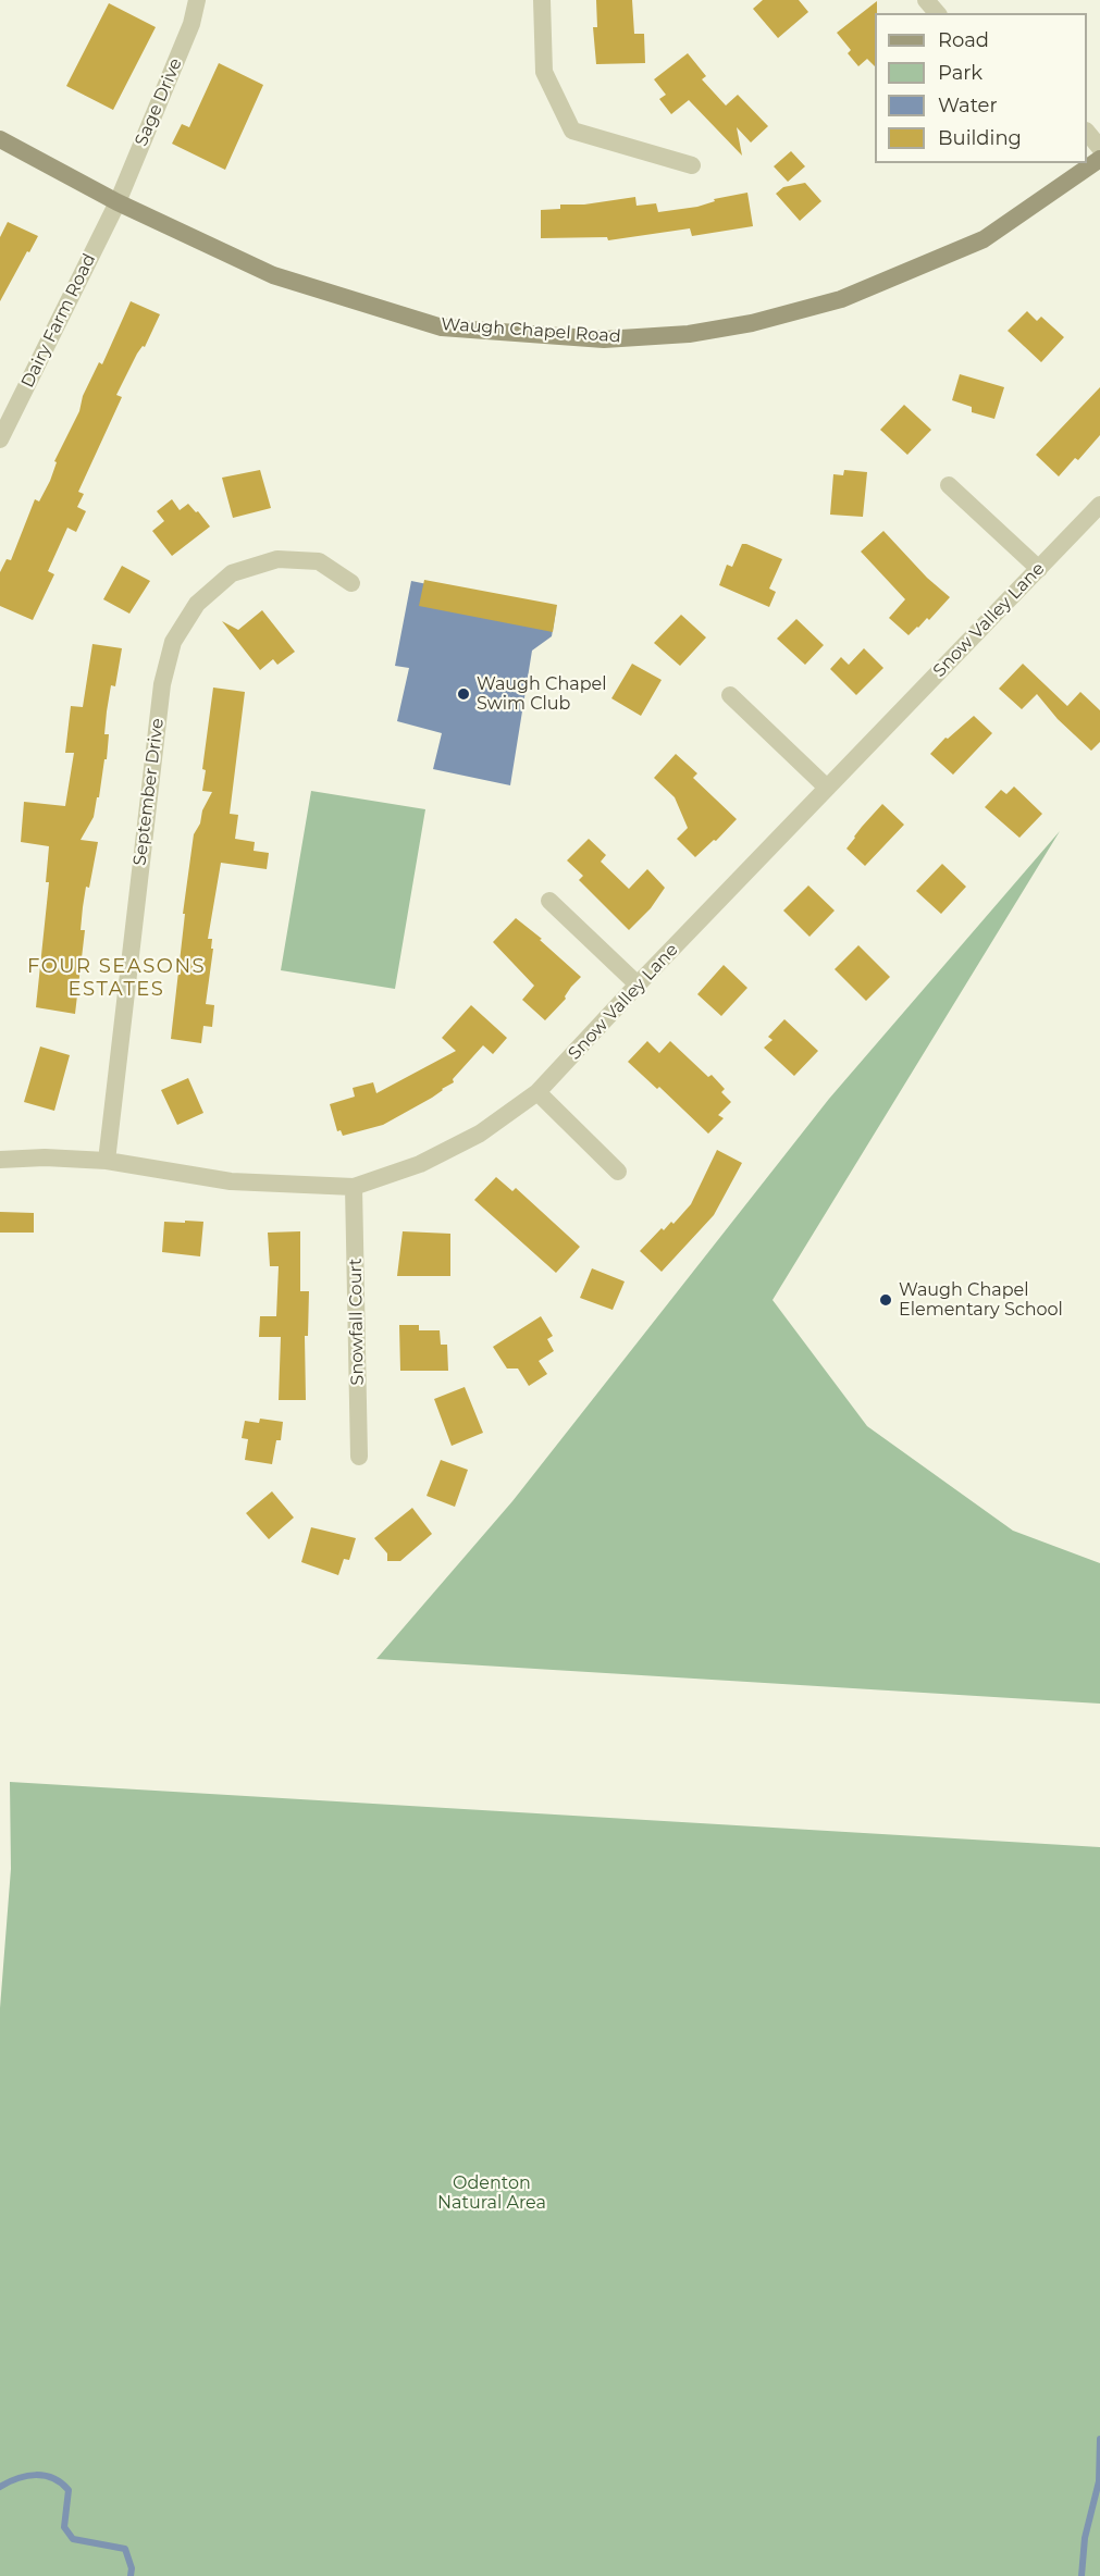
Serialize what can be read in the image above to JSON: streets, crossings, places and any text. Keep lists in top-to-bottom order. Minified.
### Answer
{"streets":{"main road":["Waugh Chapel Road"],"street":["Sage Drive","Dairy Farm Road","Snow Valley Lane","September Drive","Snowfall Court"]},"crossings":[["Sage Drive","Dairy Farm Road"],["Sage Drive","Waugh Chapel Road"],["Dairy Farm Road","Waugh Chapel Road"],["Snow Valley Lane","September Drive"],["Snow Valley Lane","Snowfall Court"]],"districts":["FOUR SEASONS ESTATES"],"parks":["Odenton Natural Area"],"places":["Waugh Chapel Swim Club","Waugh Chapel Elementary School"],"legend":["Road","Park","Water","Building"]}
